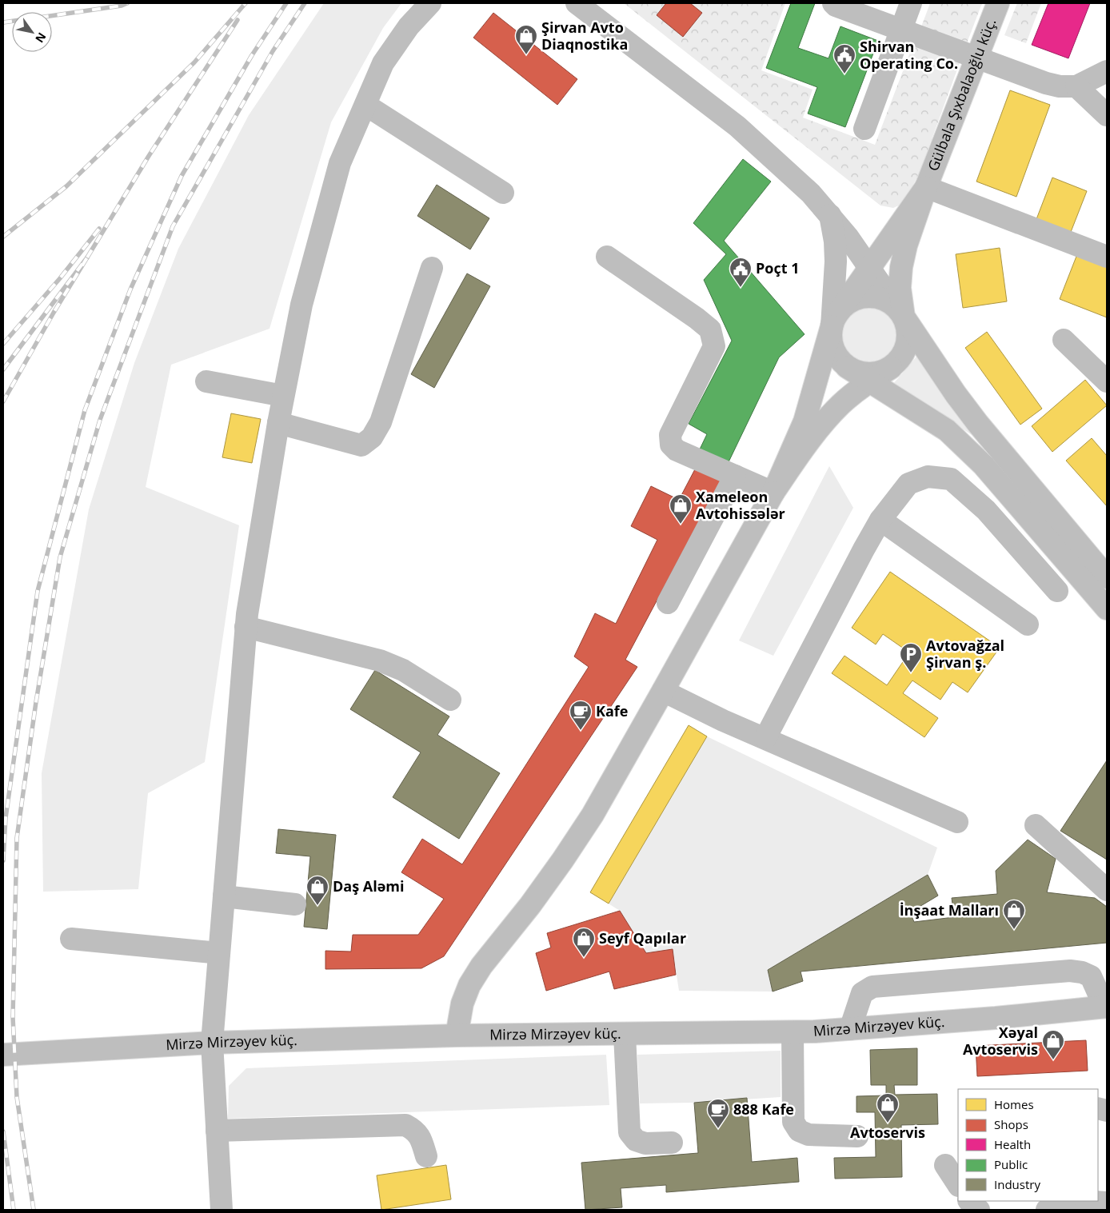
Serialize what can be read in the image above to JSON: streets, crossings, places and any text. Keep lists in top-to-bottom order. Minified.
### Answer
{"streets":{"main road":["Gülbala Şıxbalaoğlu küç.","Mirzə Mirzəyev küç."]},"places":{"shop":["Şirvan Avto Diaqnostika","Xameleon Avtohissələr","Daş Aləmi","İnşaat Malları","Seyf Qapılar","Xəyal Avtoservis","Avtoservis"],"public building":["Shirvan Operating Co.","Poçt 1"],"parking":["Avtovağzal Şirvan ş."],"cafe":["Kafe","888 Kafe"]},"legend":["Homes","Shops","Health","Public","Industry"],"north":"bottom right"}
